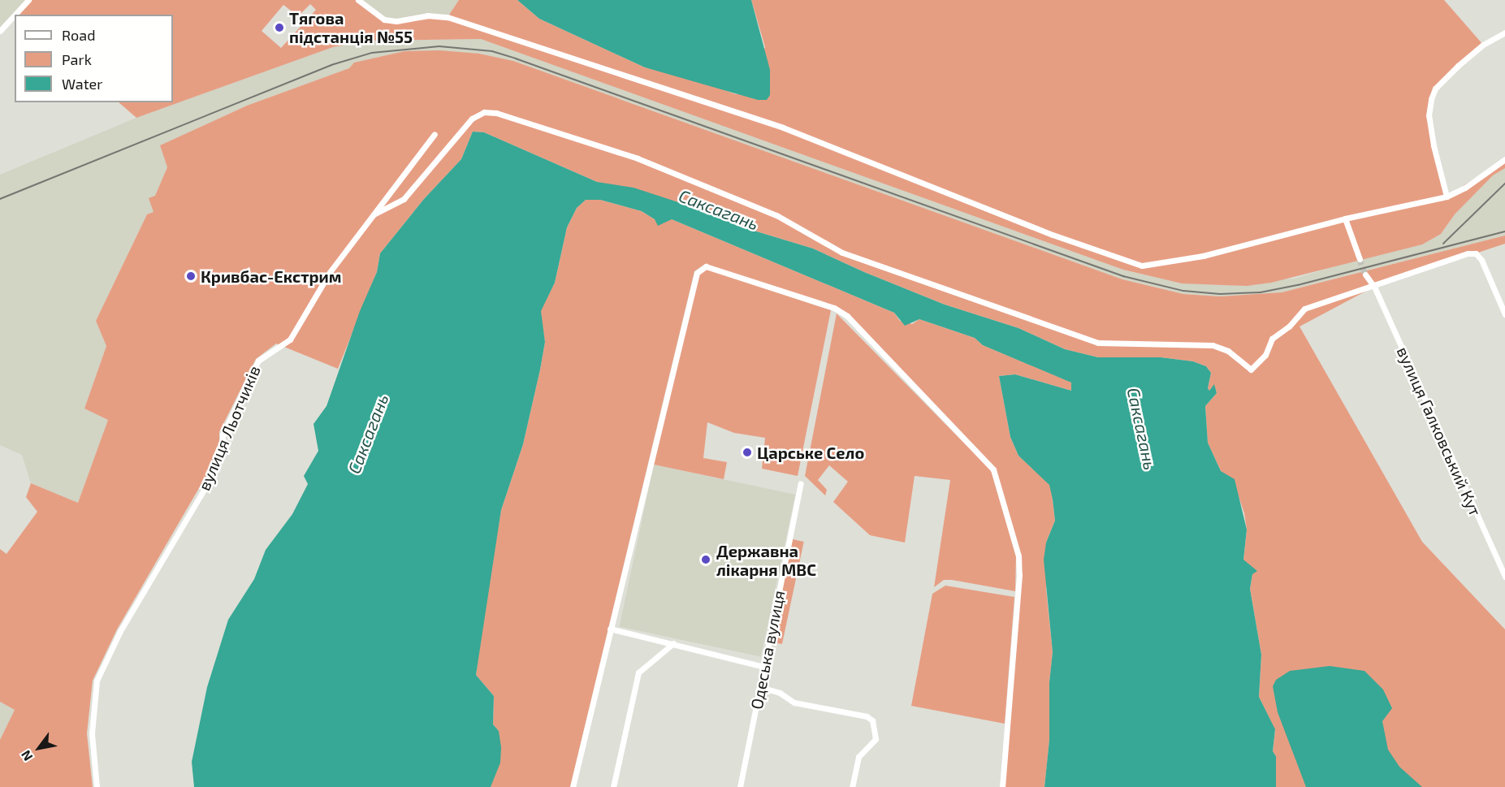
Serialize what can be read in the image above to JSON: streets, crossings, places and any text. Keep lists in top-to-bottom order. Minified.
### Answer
{"streets":{"street":["вулиця Льотчиків","вулиця Галковський Кут","Одеська вулиця"]},"water":["Саксагань"],"places":["Тягова підстанція №55","Кривбас-Екстрим","Царське Село","Державна лікарня МВС"],"legend":["Road","Park","Water"],"north":"bottom left"}
